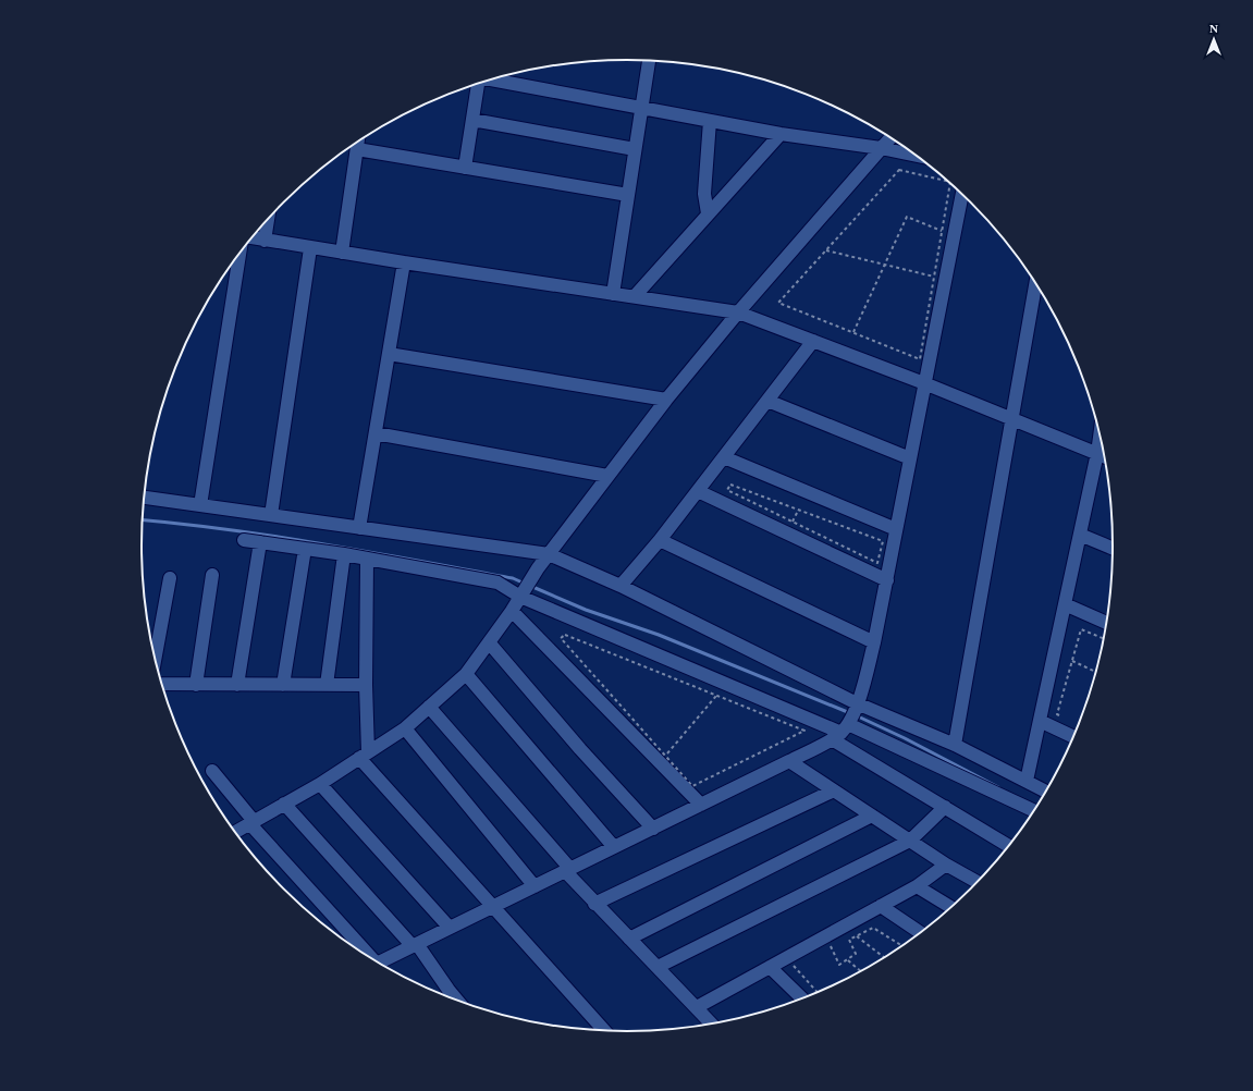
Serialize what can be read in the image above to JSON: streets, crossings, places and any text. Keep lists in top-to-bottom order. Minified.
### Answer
{"north":"top"}
